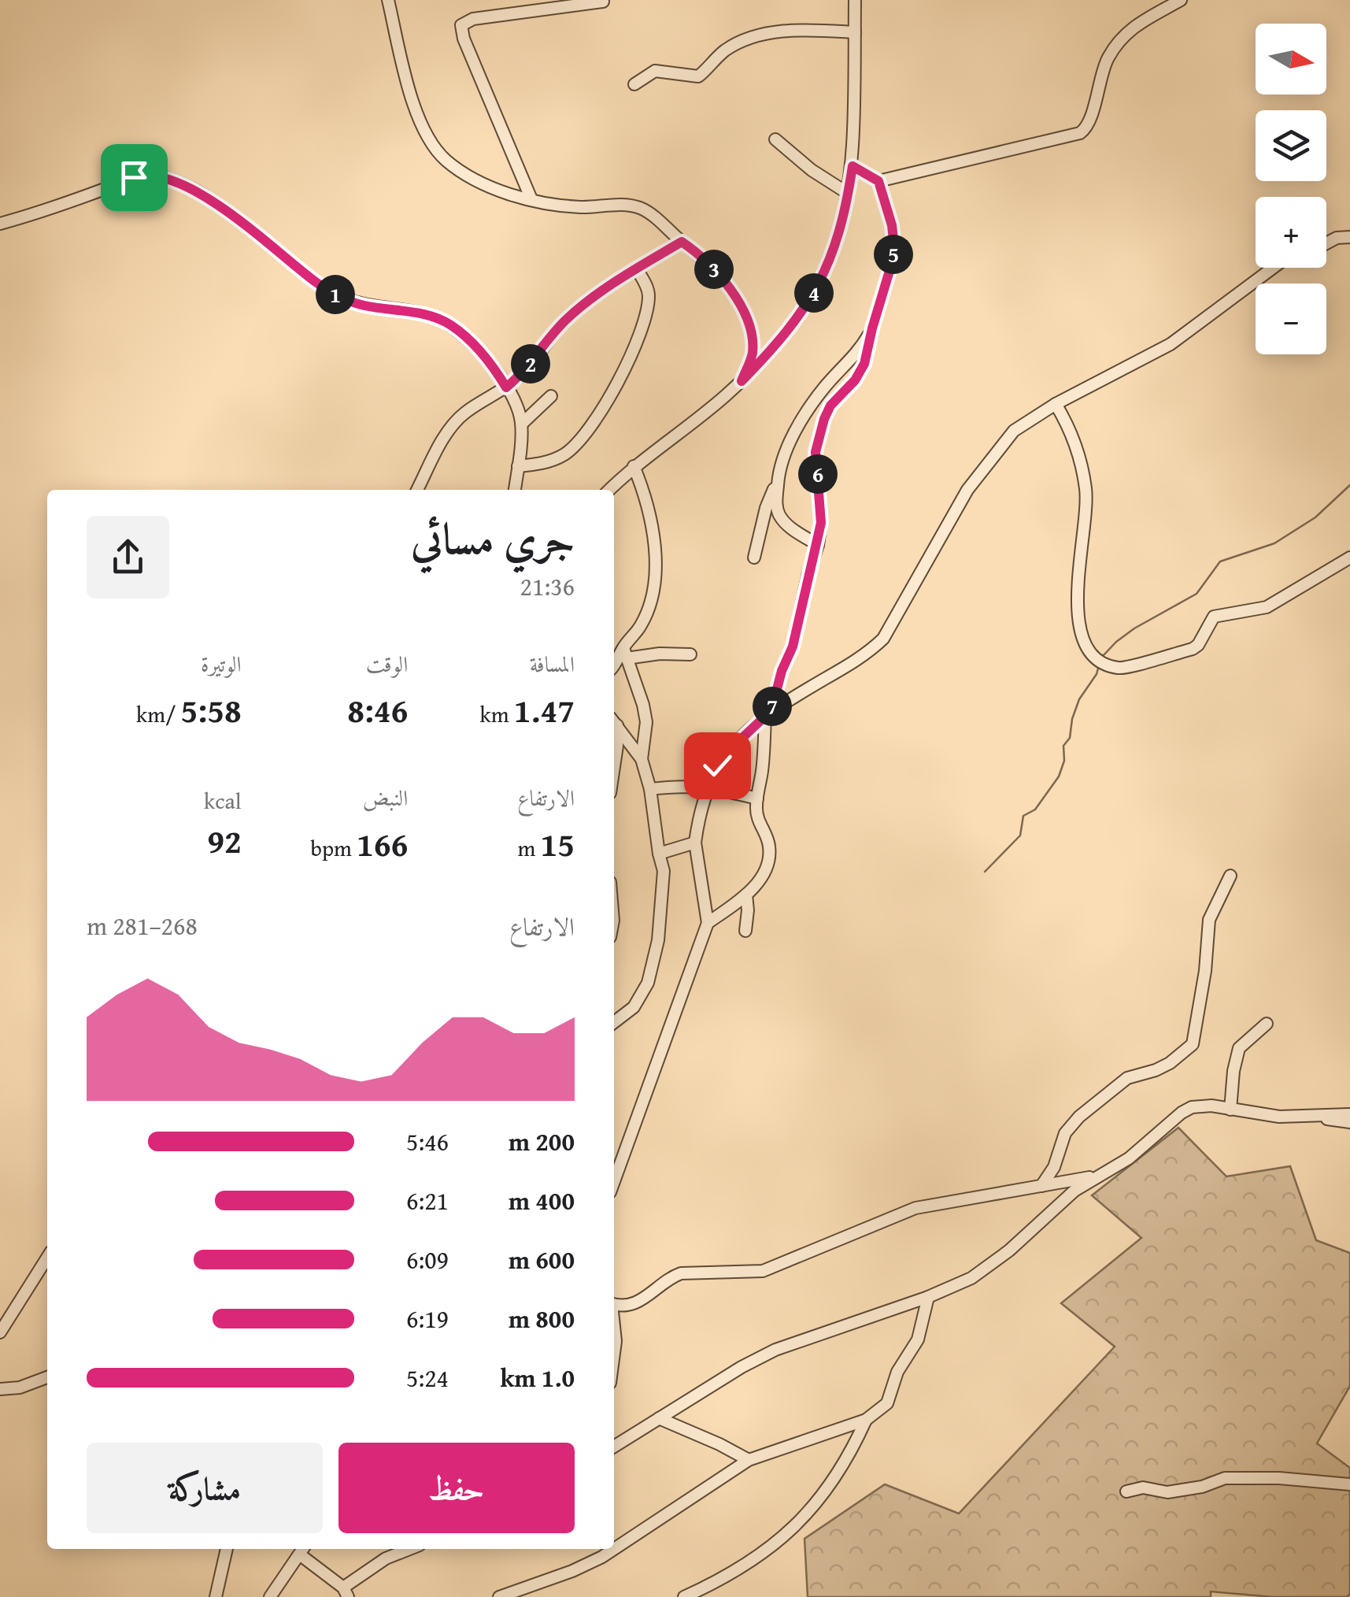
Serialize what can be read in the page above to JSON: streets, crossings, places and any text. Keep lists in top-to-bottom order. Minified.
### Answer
{"north":"right","page":{"map_buttons":["+","−"],"pins":["5","3","4","1","2","6","7"],"heading":["جري مسائي","21:36"],"stats":[["المسافة","1.47 km"],["الوقت","8:46"],["الوتيرة","5:58 /km"],["الارتفاع","15 m"],["النبض","166 bpm"],["kcal","92"]],"chart":["الارتفاع","268–281 m"],"list":[{"name":"200 m","note":"5:46"},{"name":"400 m","note":"6:21"},{"name":"600 m","note":"6:09"},{"name":"800 m","note":"6:19"},{"name":"1.0 km","note":"5:24"}],"buttons":["حفظ","مشاركة"]}}
